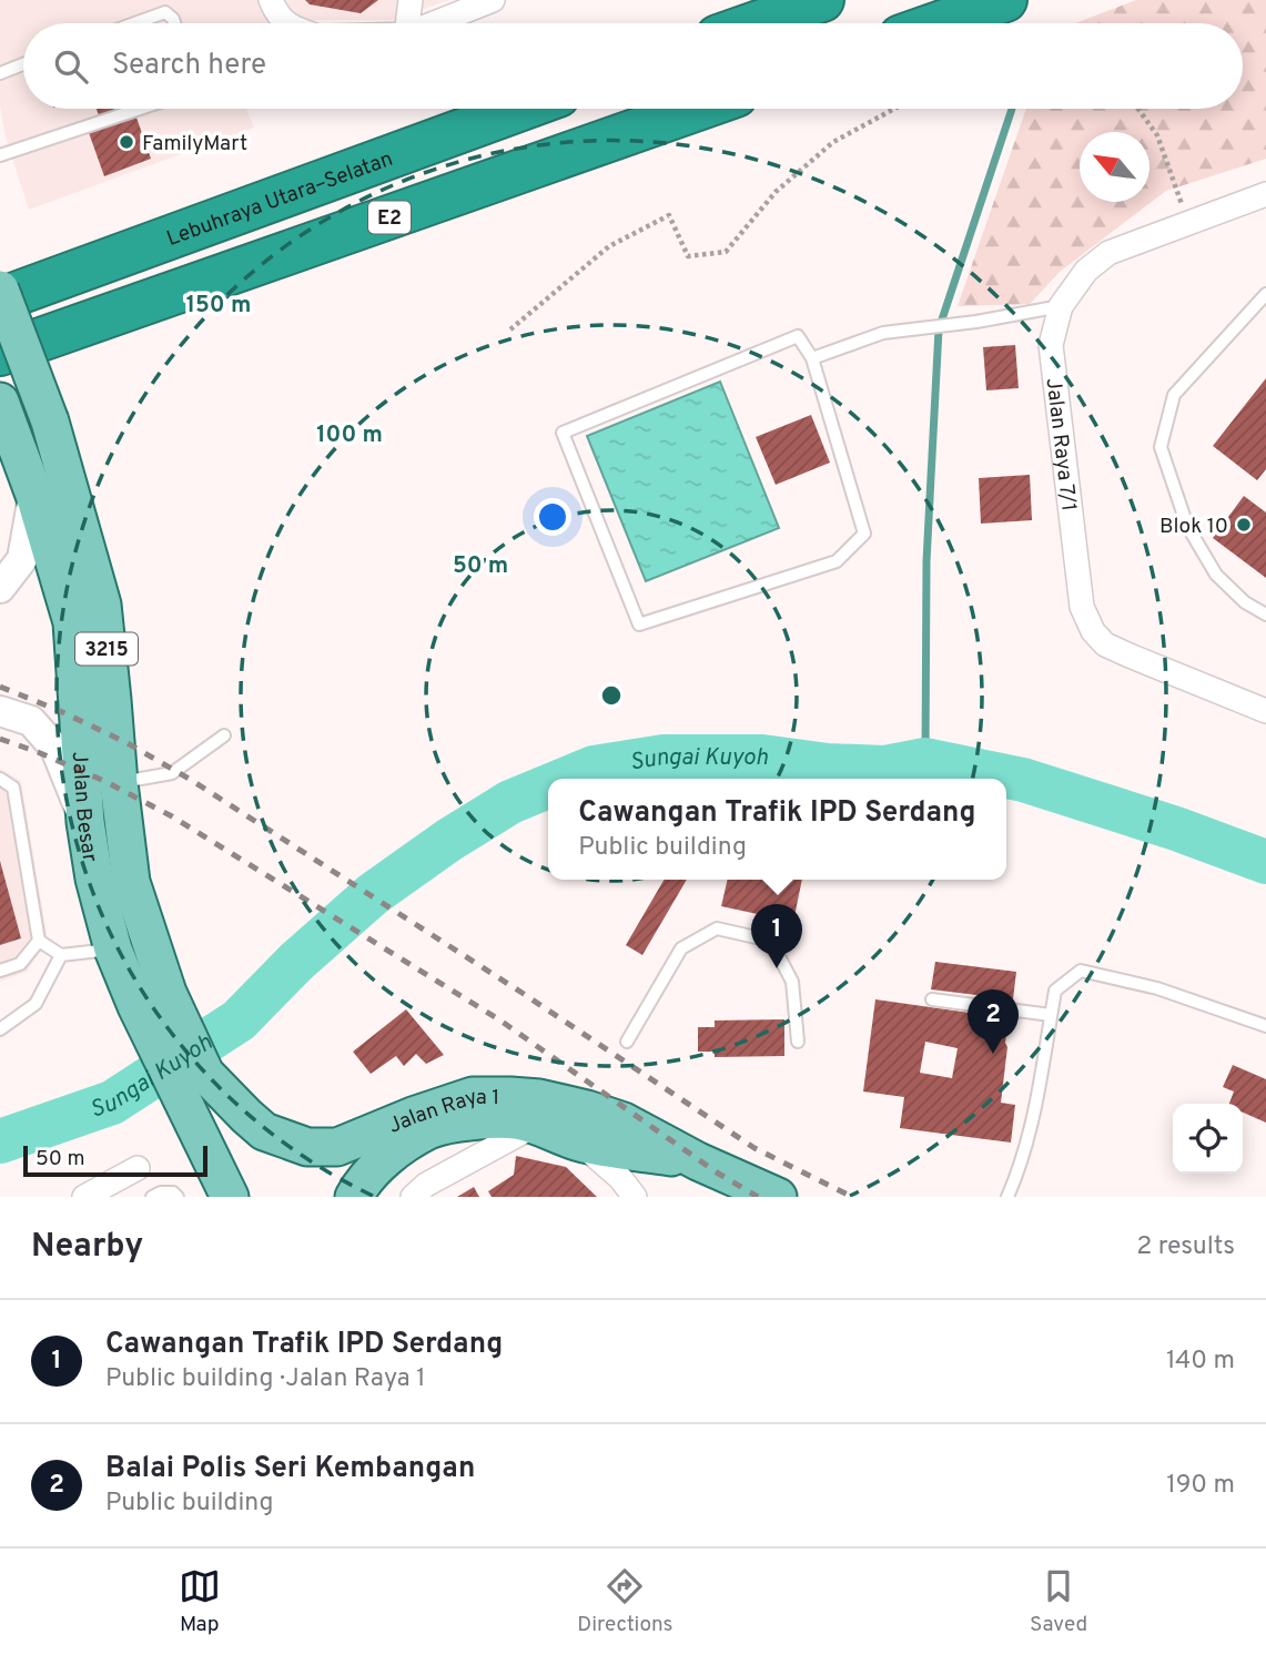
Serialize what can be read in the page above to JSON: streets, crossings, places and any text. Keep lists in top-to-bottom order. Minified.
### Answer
{"streets":{"highway":["Lebuhraya Utara–Selatan","E2"],"main road":["3215","Jalan Besar","Jalan Raya 1"],"street":["Jalan Raya 7/1"]},"crossings":[["Jalan Besar","Jalan Raya 1"]],"water":["Sungai Kuyoh"],"places":["FamilyMart","Blok 10"],"scale_bar":"50 m","north":"top left","page":{"search":"Search here","popup":["Cawangan Trafik IPD Serdang","Public building"],"pins":["1","2"],"scale":"50 m","heading":["Nearby","2 results"],"list":[{"mark":"1","name":"Cawangan Trafik IPD Serdang","note":"Public building · Jalan Raya 1","value":"140 m"},{"mark":"2","name":"Balai Polis Seri Kembangan","note":"Public building","value":"190 m"}],"nav":["Map","Directions","Saved"]},"rings":["150 m","100 m","50 m"]}
